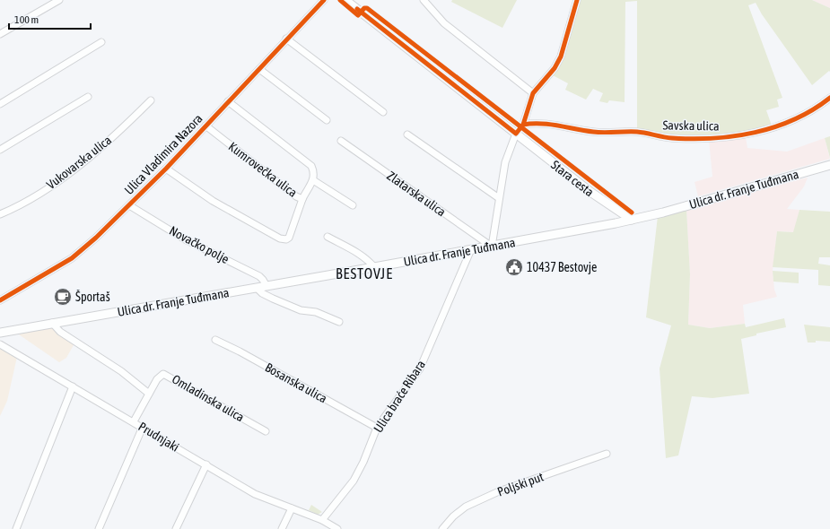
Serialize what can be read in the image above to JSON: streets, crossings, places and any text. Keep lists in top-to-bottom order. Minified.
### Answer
{"streets":{"main road":["Stara cesta","Ulica dr. Franje Tuđmana"],"street":["Savska ulica","Ulica Vladimira Nazora","Vukovarska ulica","Kumrovečka ulica","Zlatarska ulica","Novačko polje","Bosanska ulica","Ulica braće Ribara","Omladinska ulica","Prudnjaki","Poljski put"]},"crossings":[["Ulica Vladimira Nazora","Kumrovečka ulica"],["Ulica Vladimira Nazora","Novačko polje"],["Stara cesta","Ulica dr. Franje Tuđmana"],["Ulica dr. Franje Tuđmana","Zlatarska ulica"],["Ulica dr. Franje Tuđmana","Novačko polje"],["Ulica dr. Franje Tuđmana","Ulica braće Ribara"],["Bosanska ulica","Ulica braće Ribara"],["Ulica braće Ribara","Prudnjaki"],["Omladinska ulica","Prudnjaki"]],"districts":["BESTOVJE"],"places":{"public building":["10437 Bestovje"],"cafe":["Športaš"]},"scale_bar":"100 m"}
